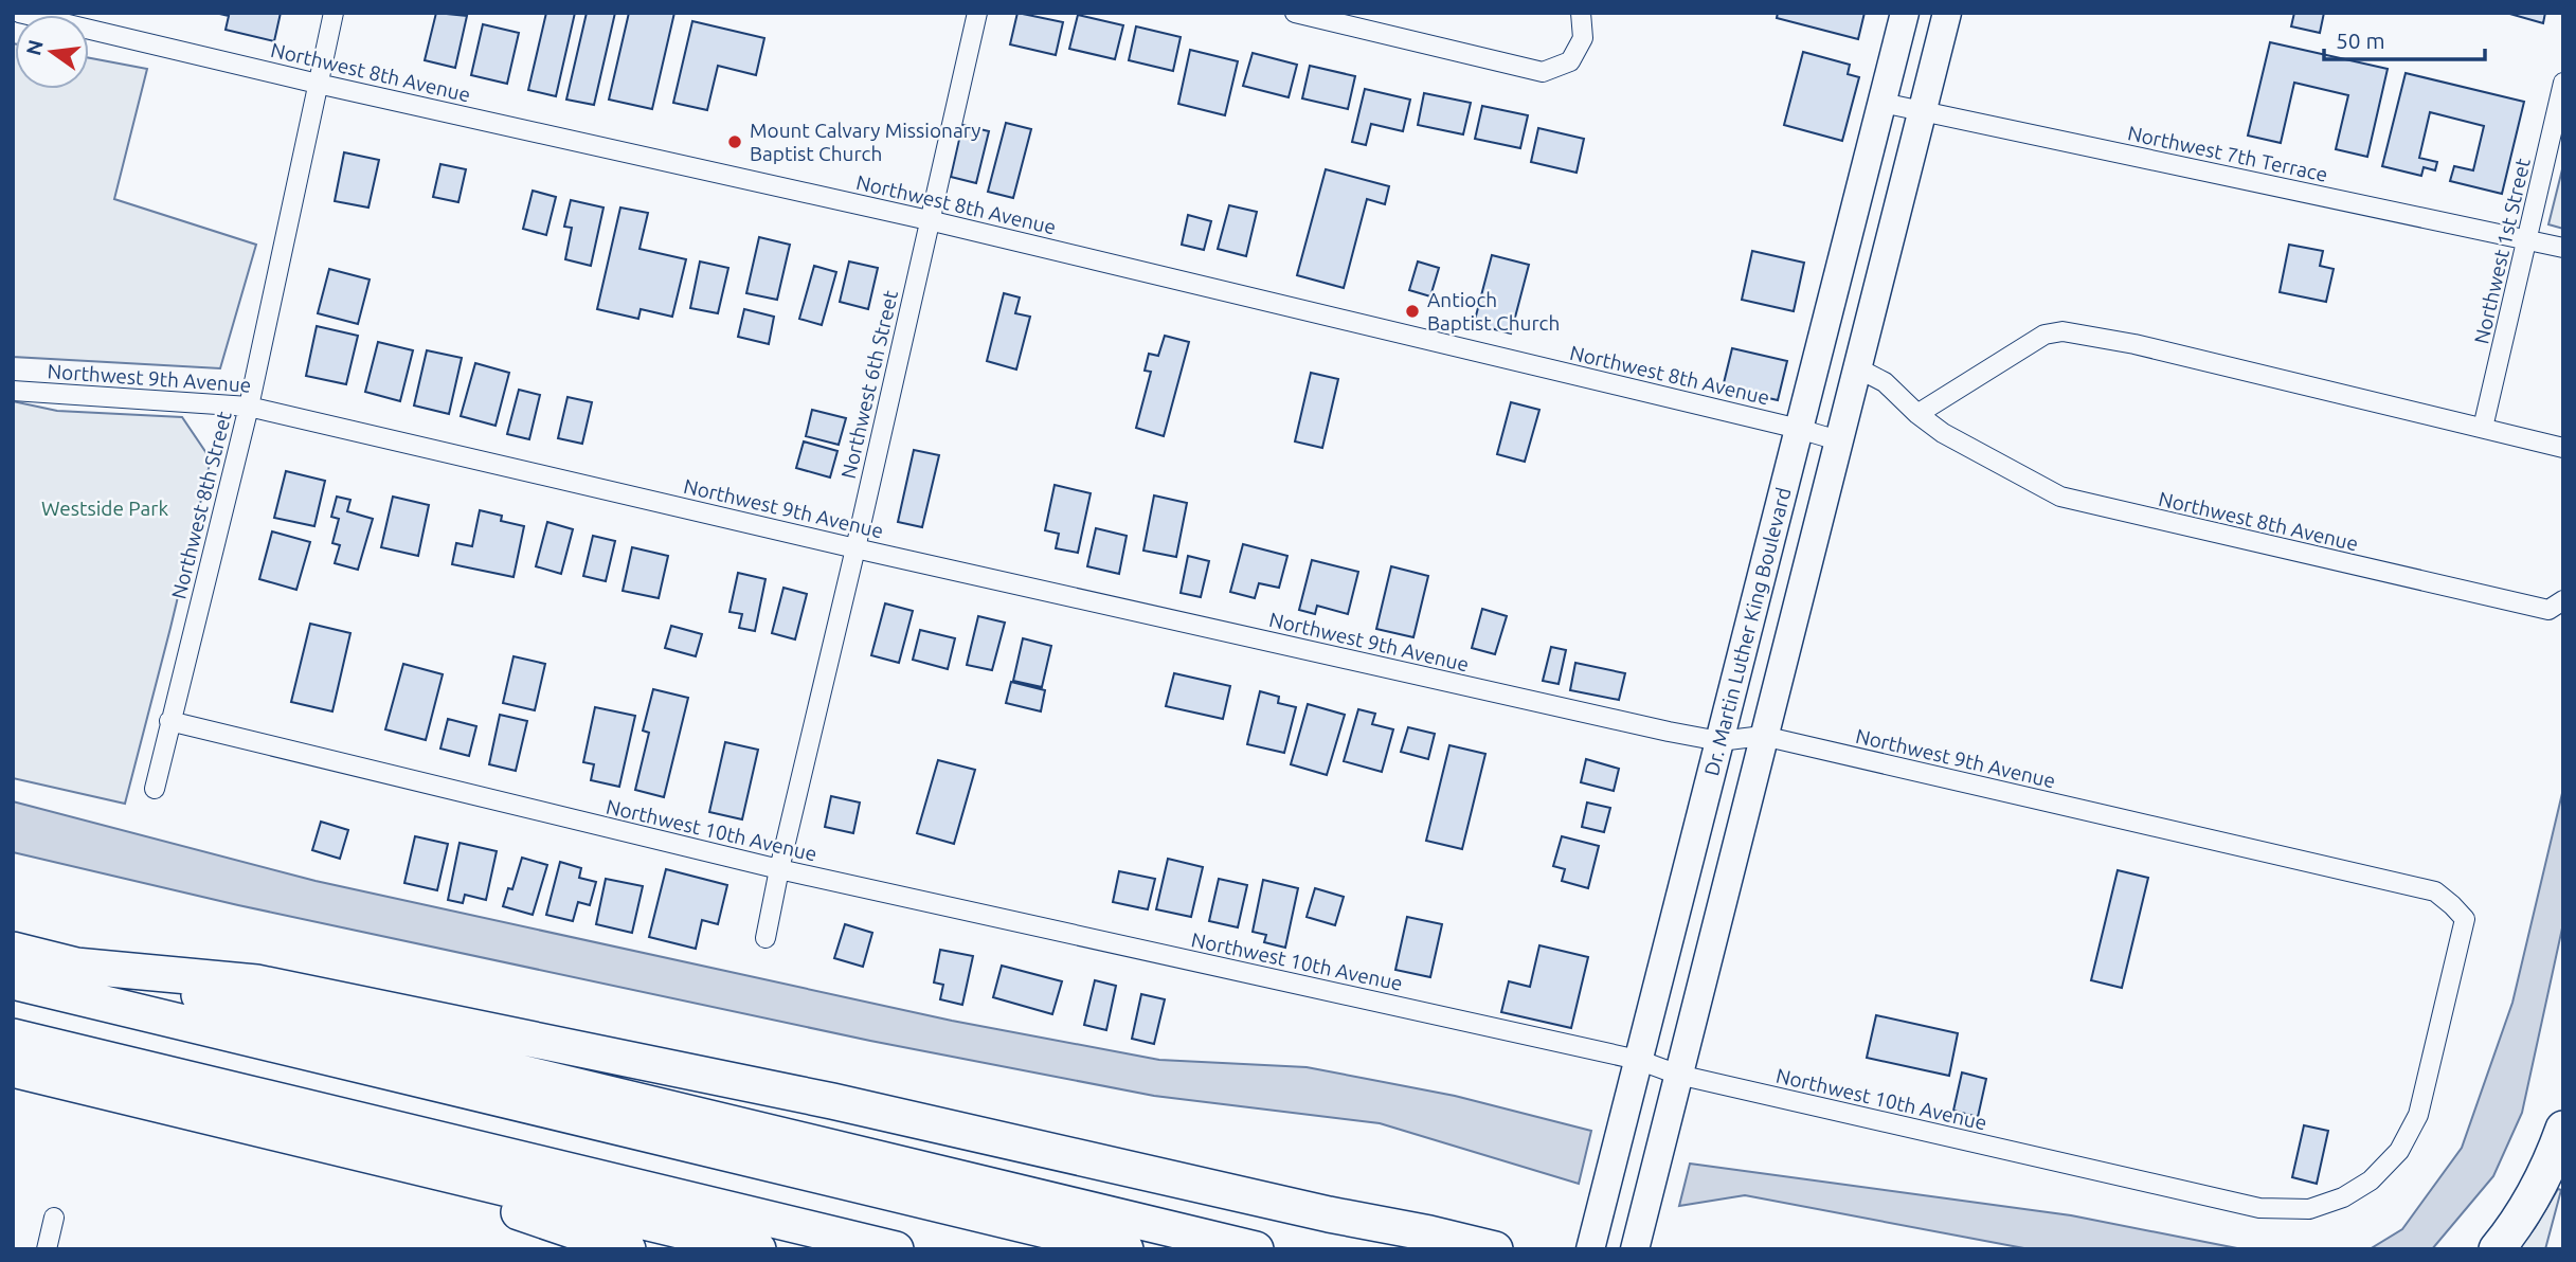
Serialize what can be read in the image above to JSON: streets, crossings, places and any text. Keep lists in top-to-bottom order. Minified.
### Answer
{"streets":{"main road":["Dr. Martin Luther King Boulevard"],"street":["Northwest 8th Avenue","Northwest 7th Terrace","Northwest 1st Street","Northwest 9th Avenue","Northwest 6th Street","Northwest 8th Street","Northwest 10th Avenue"]},"crossings":[["Northwest 8th Avenue","Northwest 6th Street"],["Northwest 8th Avenue","Northwest 8th Street"],["Northwest 8th Avenue","Dr. Martin Luther King Boulevard"],["Northwest 7th Terrace","Northwest 1st Street"],["Northwest 7th Terrace","Dr. Martin Luther King Boulevard"],["Northwest 9th Avenue","Northwest 6th Street"],["Northwest 9th Avenue","Northwest 8th Street"],["Northwest 9th Avenue","Dr. Martin Luther King Boulevard"],["Northwest 9th Avenue","Northwest 10th Avenue"],["Northwest 6th Street","Northwest 10th Avenue"],["Northwest 8th Street","Northwest 10th Avenue"],["Dr. Martin Luther King Boulevard","Northwest 10th Avenue"]],"parks":["Westside Park"],"places":["Mount Calvary Missionary Baptist Church","Antioch Baptist Church"],"scale_bar":"50 m","north":"left"}
